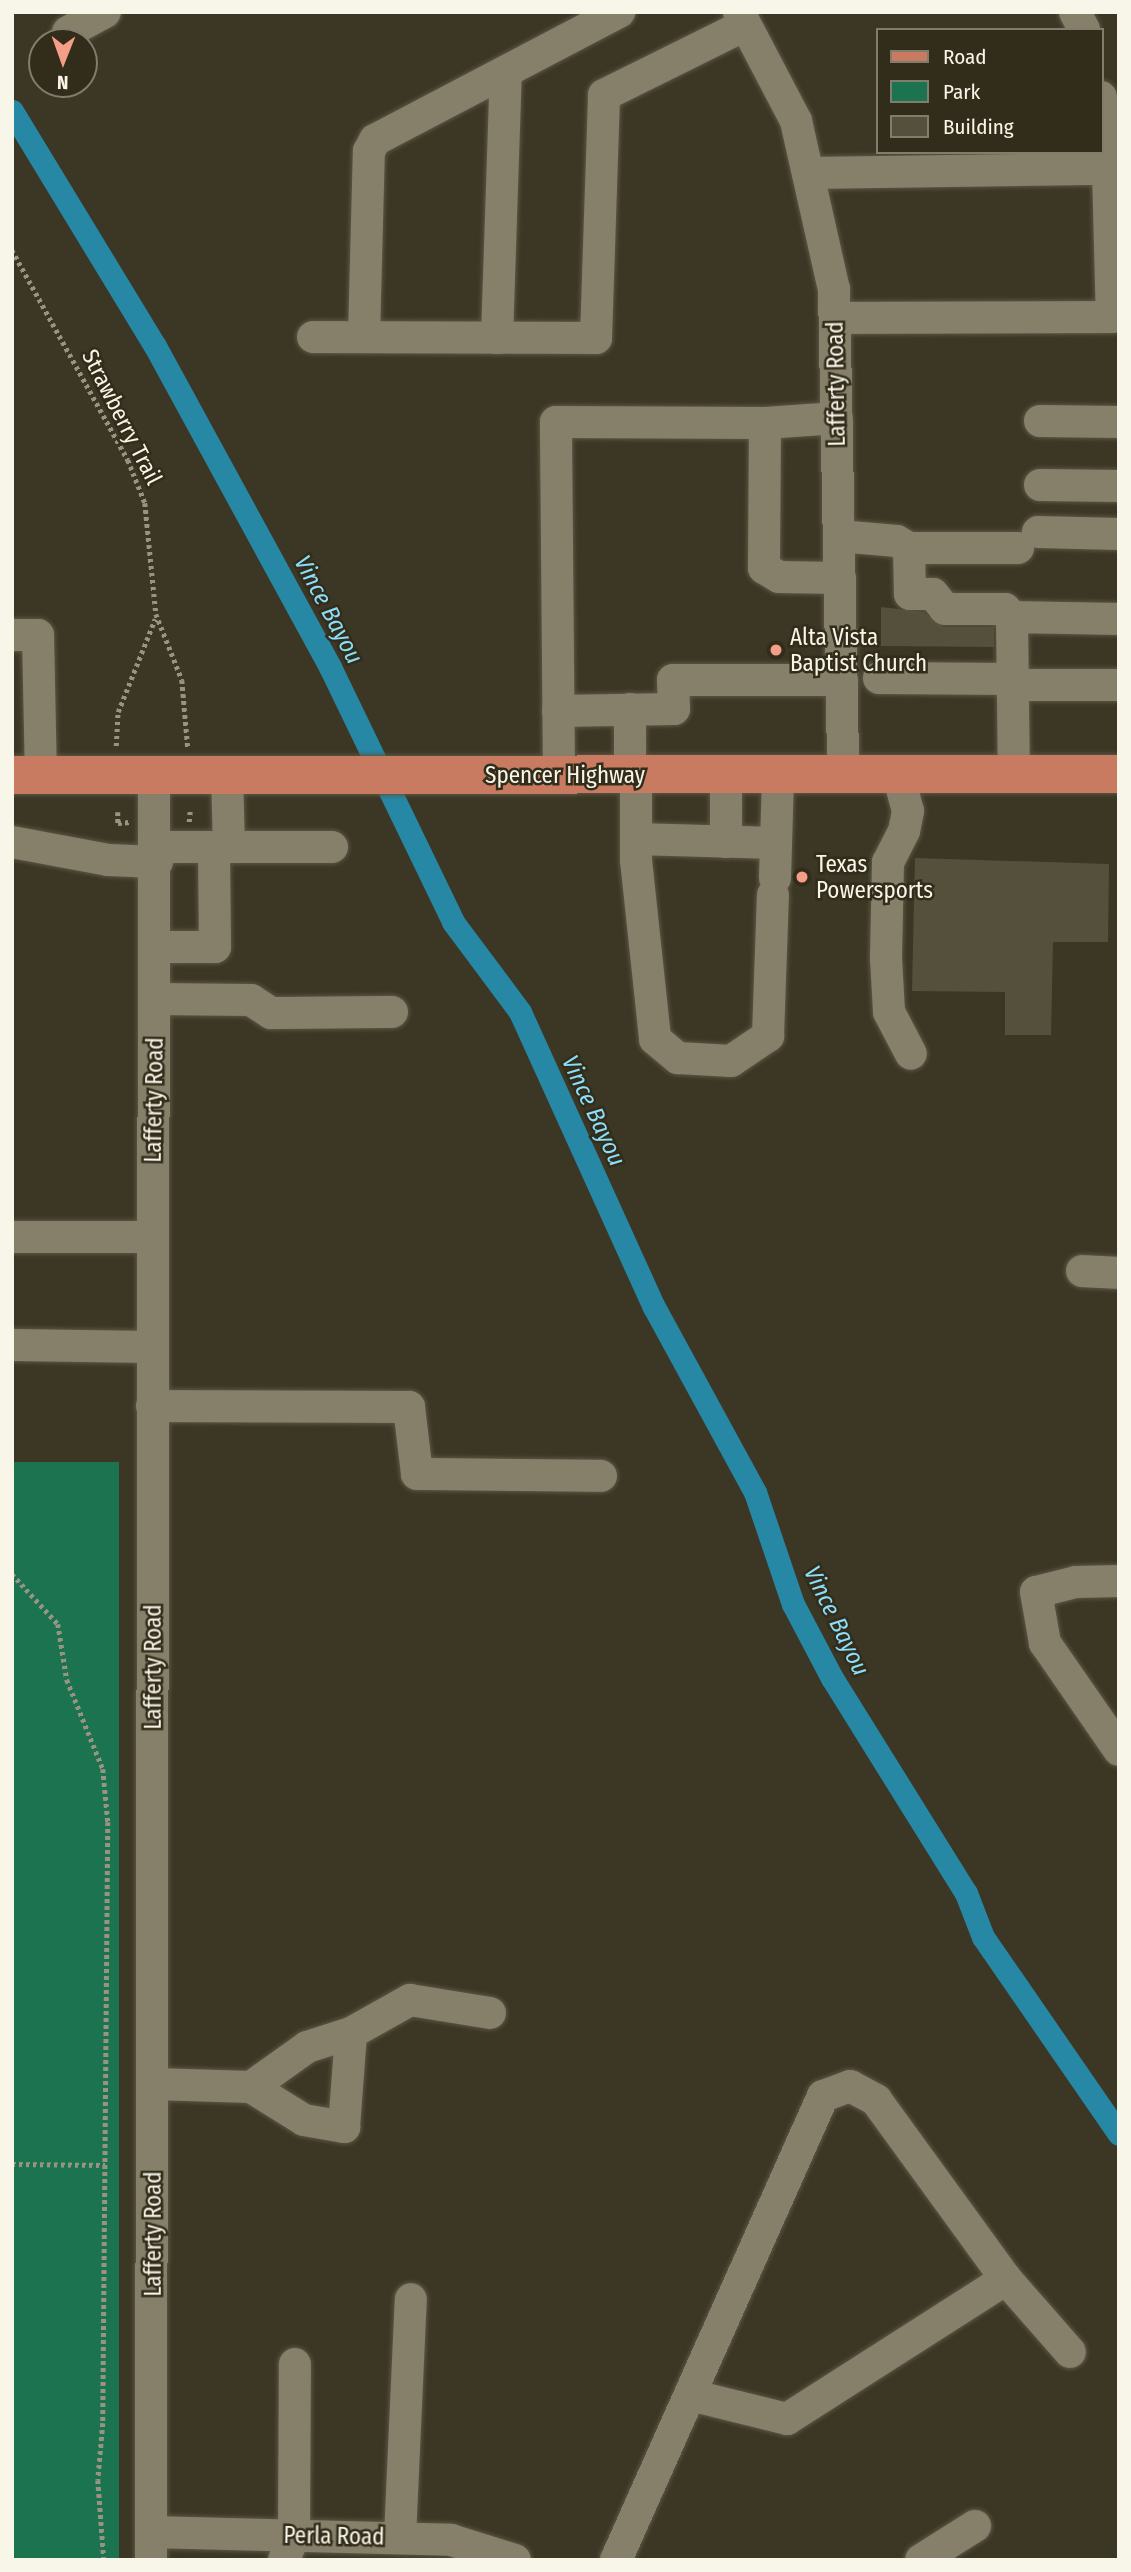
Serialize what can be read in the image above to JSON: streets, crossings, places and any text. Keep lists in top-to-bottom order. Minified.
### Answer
{"streets":{"main road":["Spencer Highway"],"street":["Lafferty Road","Perla Road"],"path":["Strawberry Trail"]},"crossings":[["Lafferty Road","Spencer Highway"],["Lafferty Road","Perla Road"]],"water":["Vince Bayou"],"places":["Alta Vista Baptist Church","Texas Powersports"],"legend":["Road","Park","Building"],"north":"bottom"}
